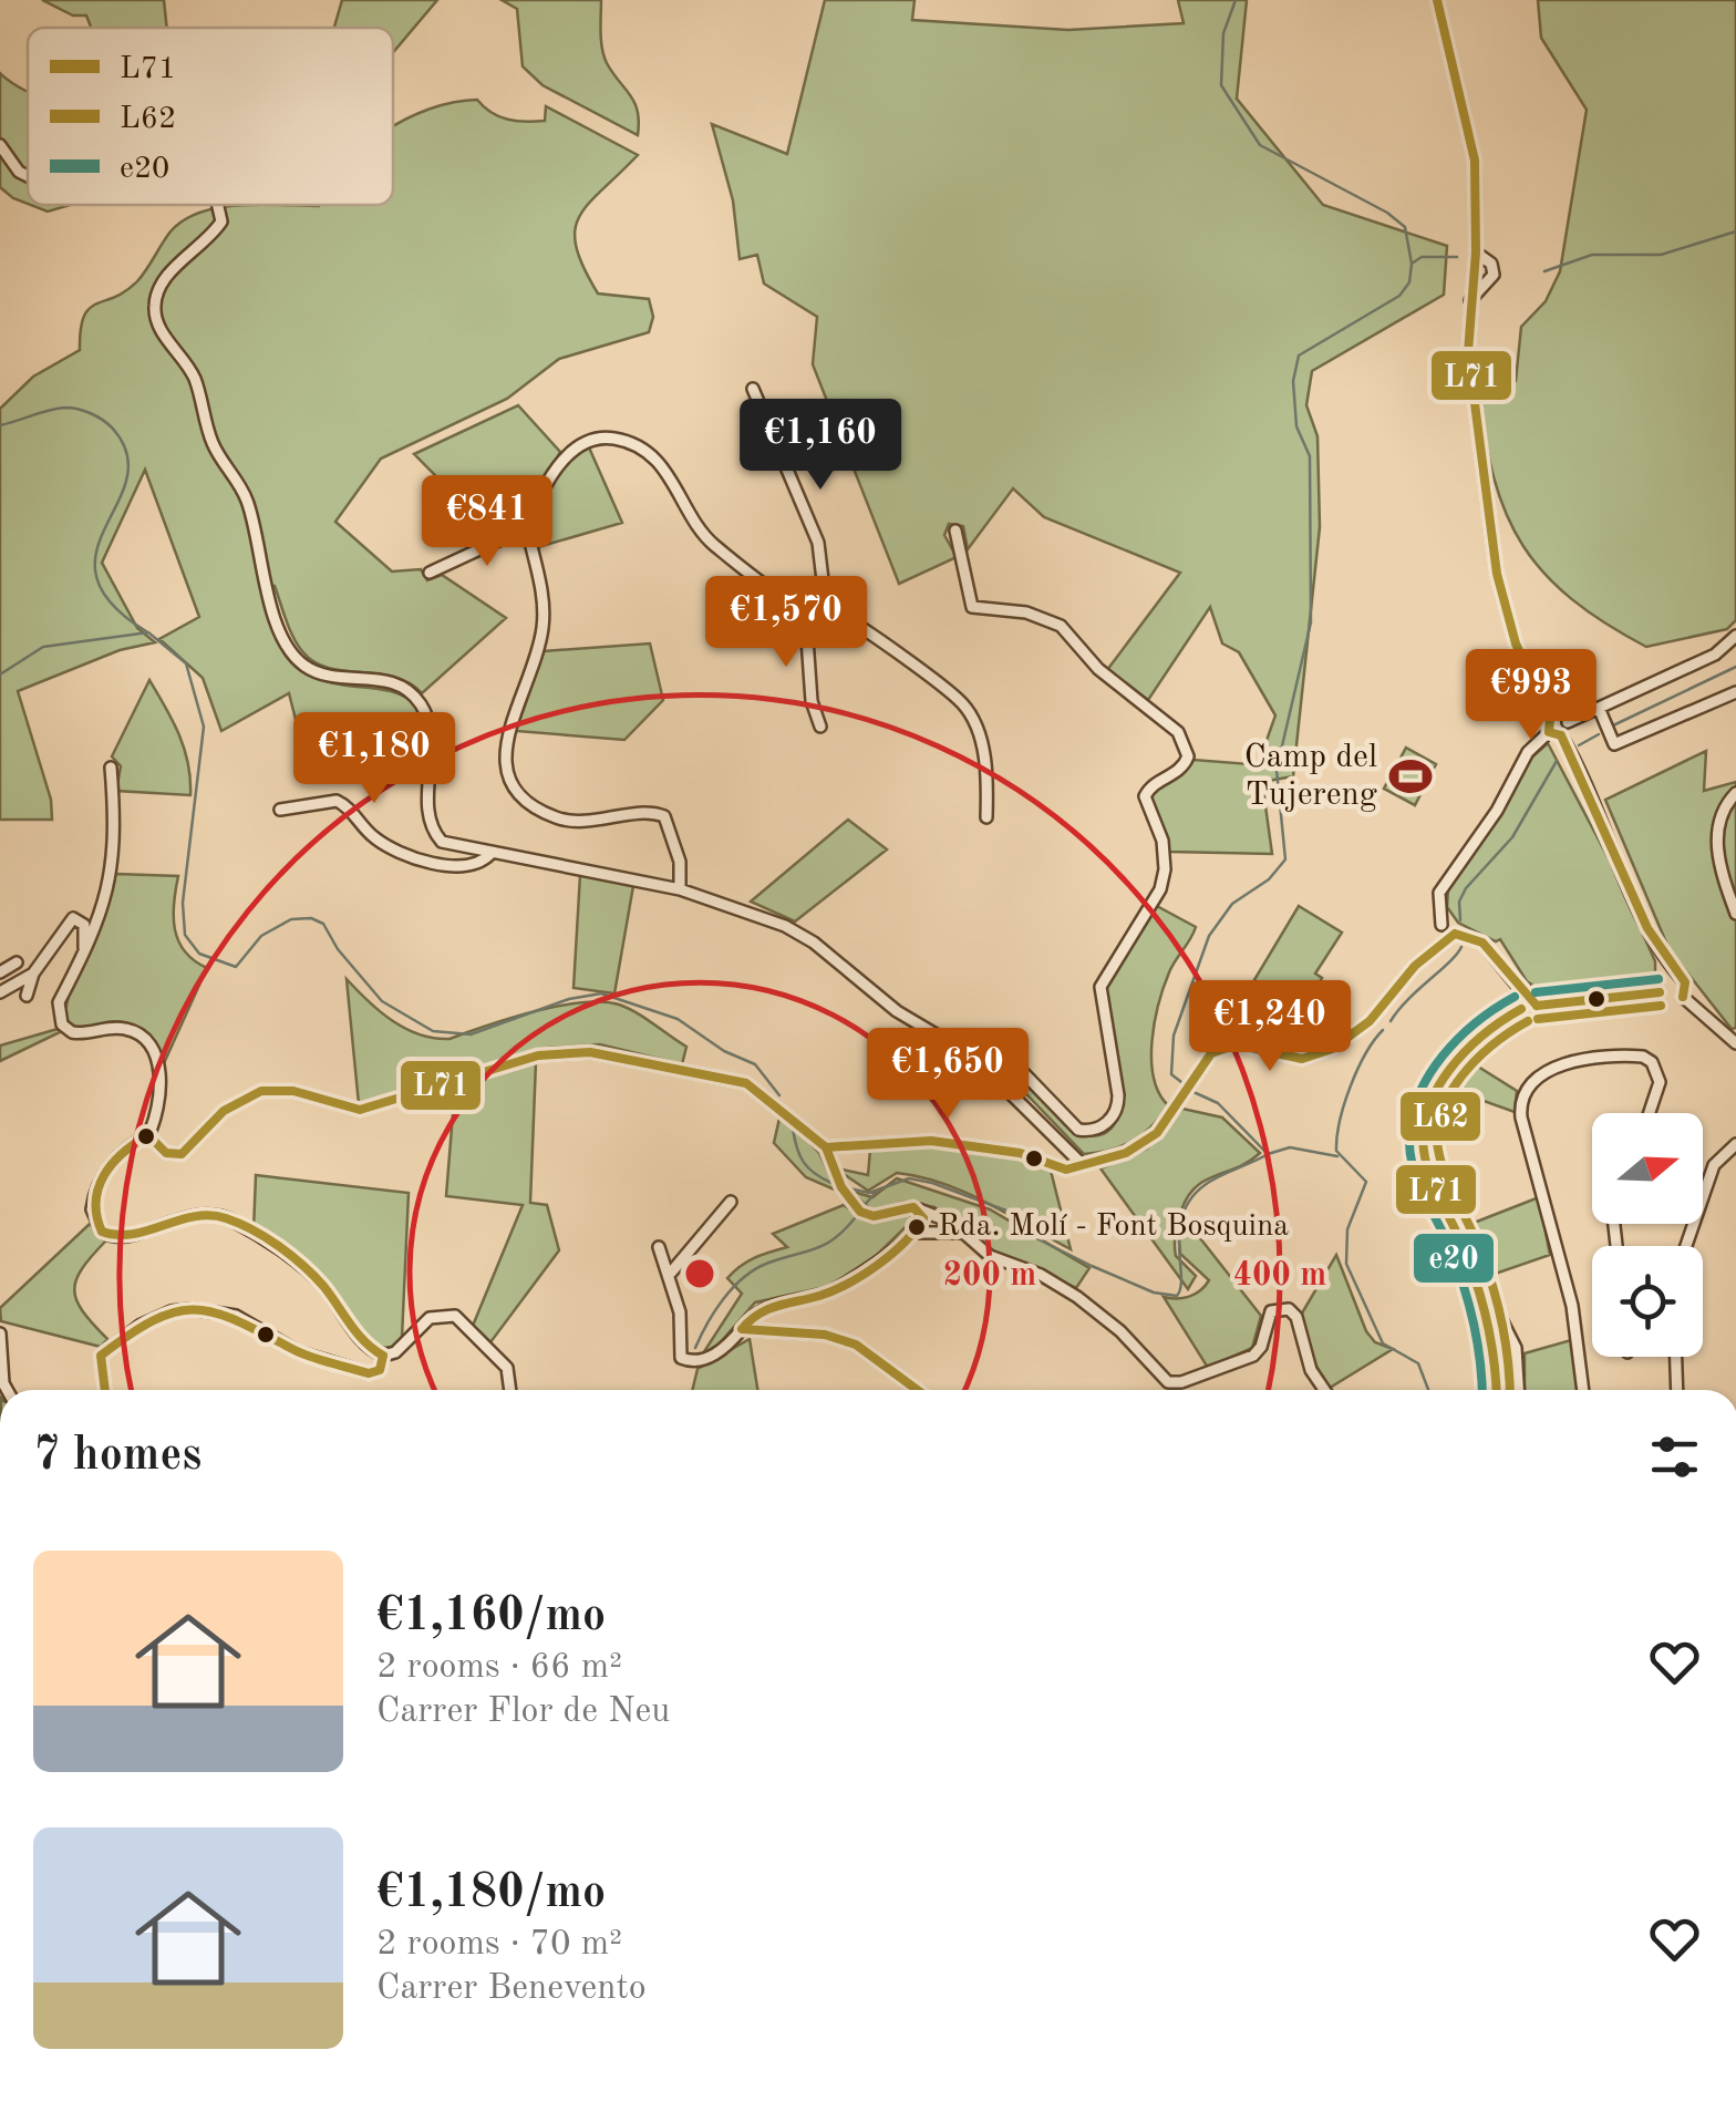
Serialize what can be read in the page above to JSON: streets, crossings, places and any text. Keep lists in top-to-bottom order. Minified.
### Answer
{"places":{"sports":["Camp del Tujereng"],"other":["Rda. Molí - Font Bosquina"]},"lines":["transit line L71","transit line e20","transit line L62"],"legend":["L71","L62","e20"],"north":"right","page":{"price":["€1,160","€841","€1,570","€993","€1,180","€1,240","€1,650"],"heading":"7 homes","list":[{"name":"€1,160/mo","note":"2 rooms · 66 m² · Carrer Flor de Neu"},{"name":"€1,180/mo","note":"2 rooms · 70 m² · Carrer Benevento"}]},"rings":["200 m","400 m"]}
